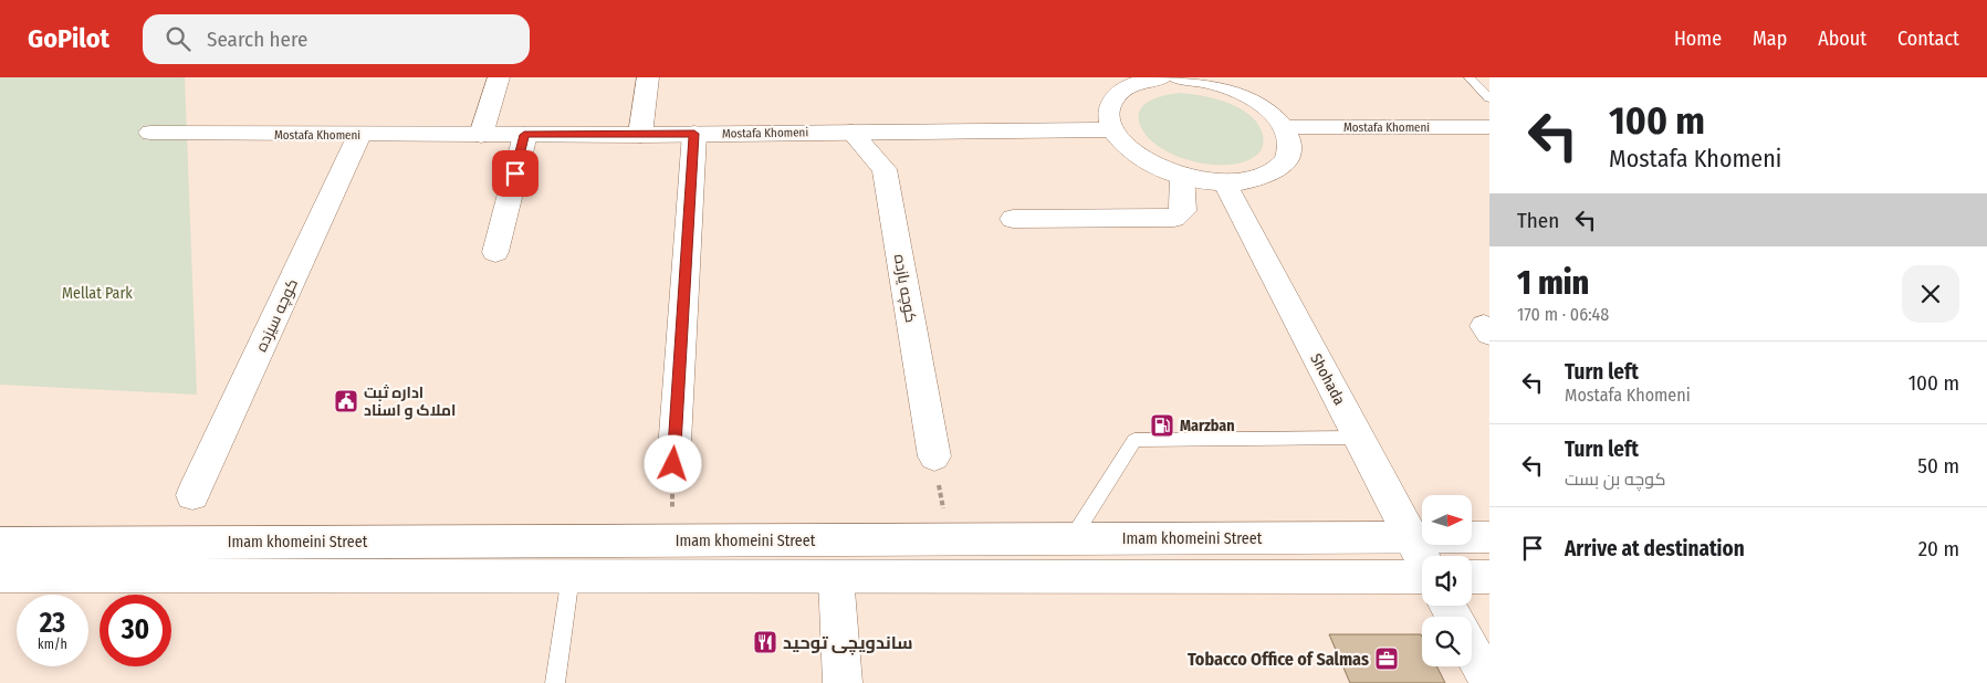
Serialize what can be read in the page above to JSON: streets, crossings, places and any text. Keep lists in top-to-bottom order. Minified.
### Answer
{"streets":{"street":["Mostafa Khomeni","کوچه یازده","کوچه سیزده","Shohada","Imam khomeini Street"]},"crossings":[["Mostafa Khomeni","کوچه یازده"],["Mostafa Khomeni","کوچه سیزده"],["Shohada","Imam khomeini Street"]],"parks":["Mellat Park"],"places":{"public building":["اداره ثبت املاک و اسناد"],"fuel station":["Marzban"],"restaurant":["ساندویچی توحید"],"office":["Tobacco Office of Salmas"]},"north":"right","page":{"header":"GoPilot","search":"Search here","nav":["Home","Map","About","Contact"],"turn":["100 m","Mostafa Khomeni"],"then":"Then","heading":["1 min","170 m · 06:48"],"list":[{"name":"Turn left","note":"Mostafa Khomeni","value":"100 m"},{"name":"Turn left","note":"کوچه بن بست","value":"50 m"},{"name":"Arrive at destination","value":"20 m"}],"speed":"23 km/h","limit":"30"}}
